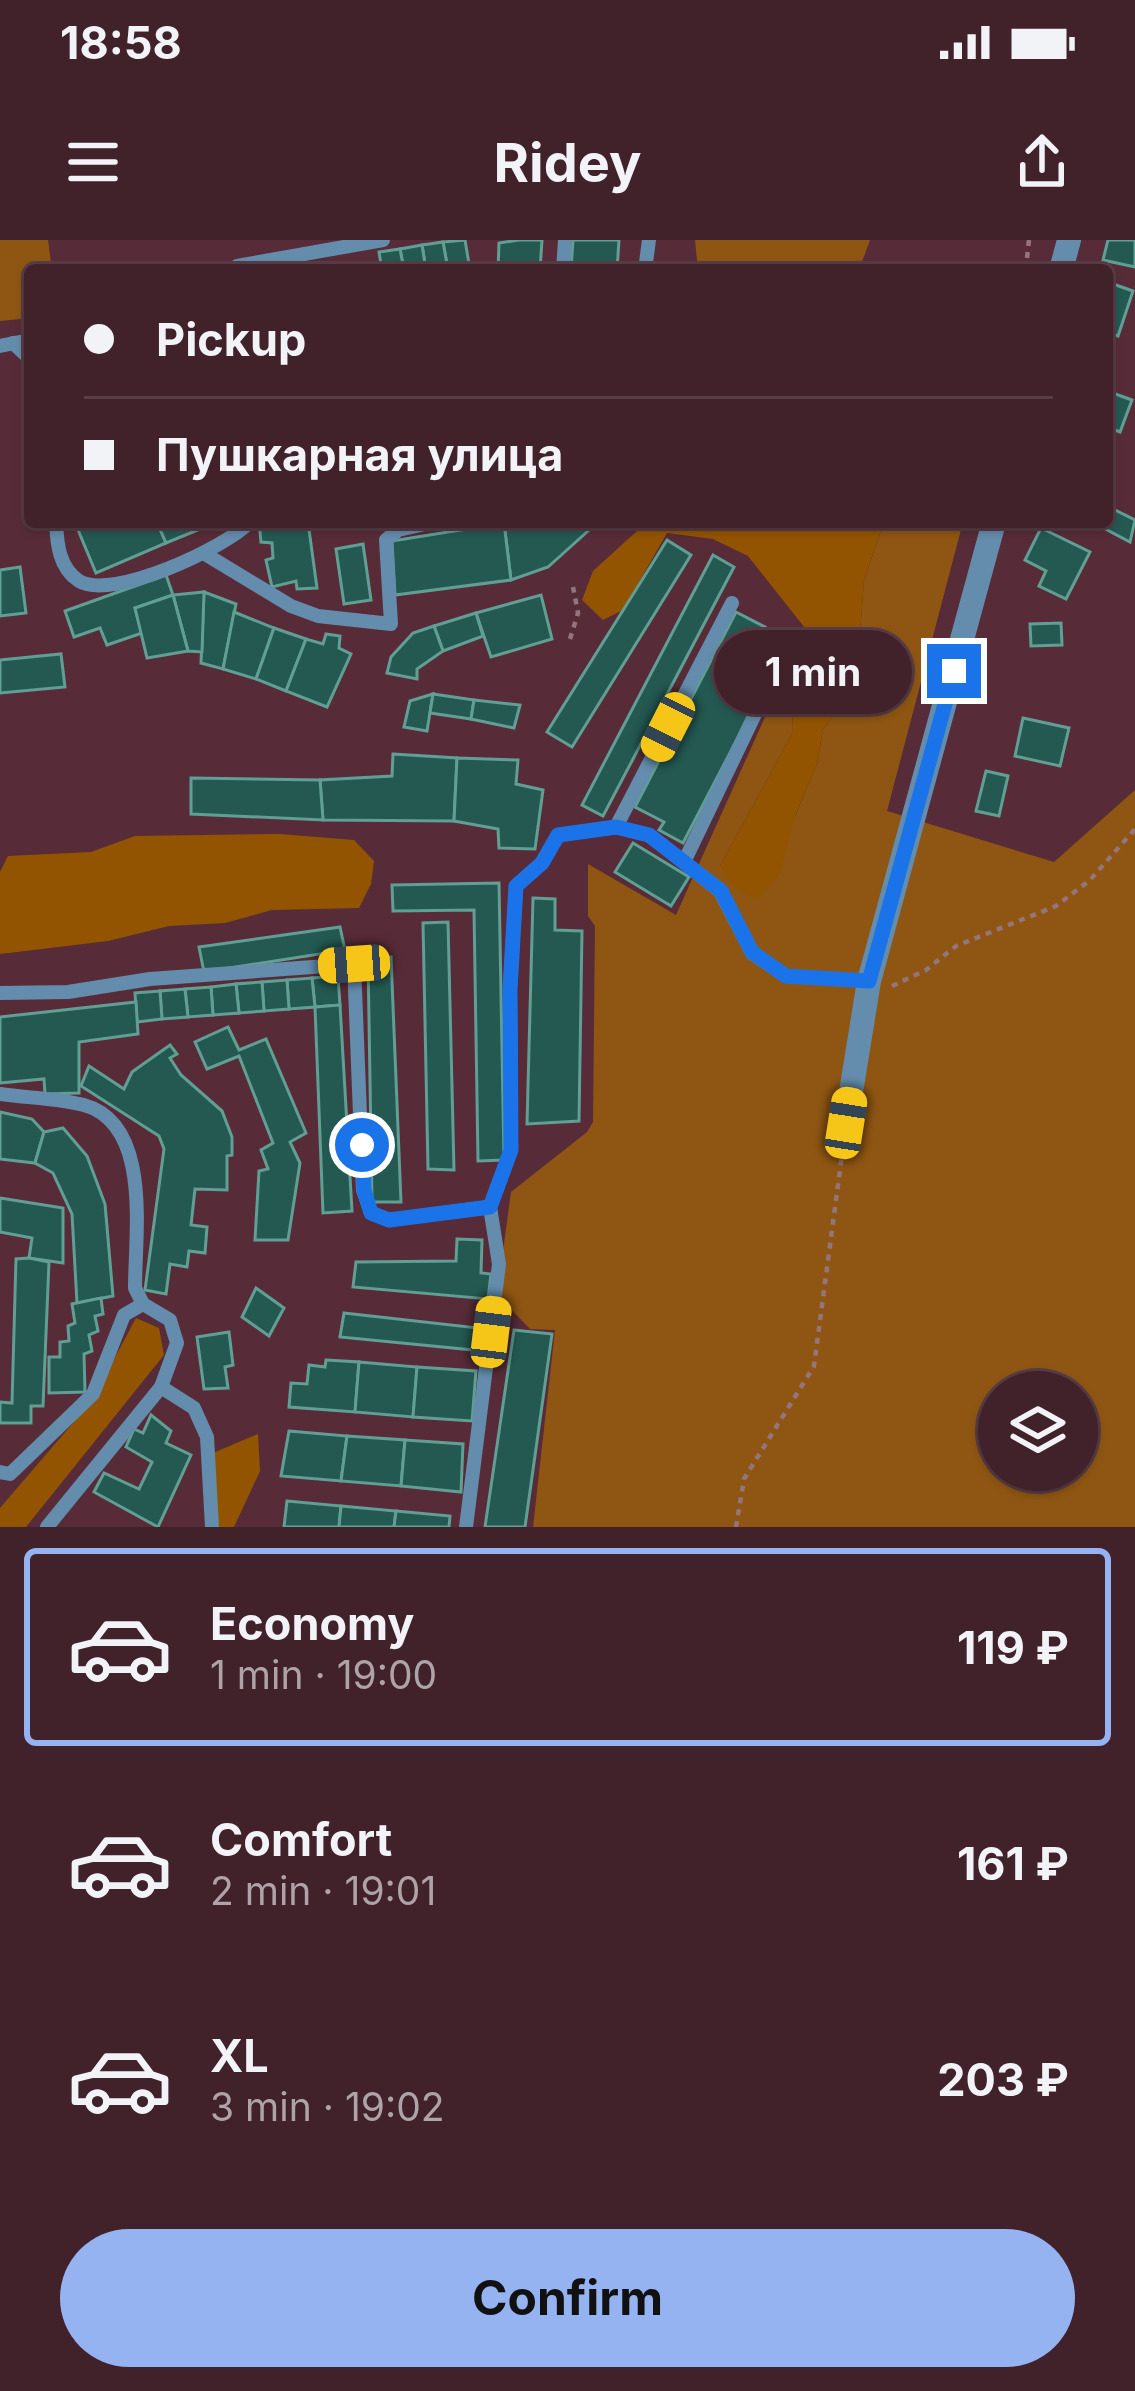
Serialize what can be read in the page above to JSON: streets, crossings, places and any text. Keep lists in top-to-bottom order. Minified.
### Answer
{"page":{"status":"18:58","header":"Ridey","banner":["Pickup","Пушкарная улица"],"bubble":"1 min","list":[{"name":"Economy","note":"1 min · 19:00","value":"119 ₽"},{"name":"Comfort","note":"2 min · 19:01","value":"161 ₽"},{"name":"XL","note":"3 min · 19:02","value":"203 ₽"}],"buttons":"Confirm"}}
